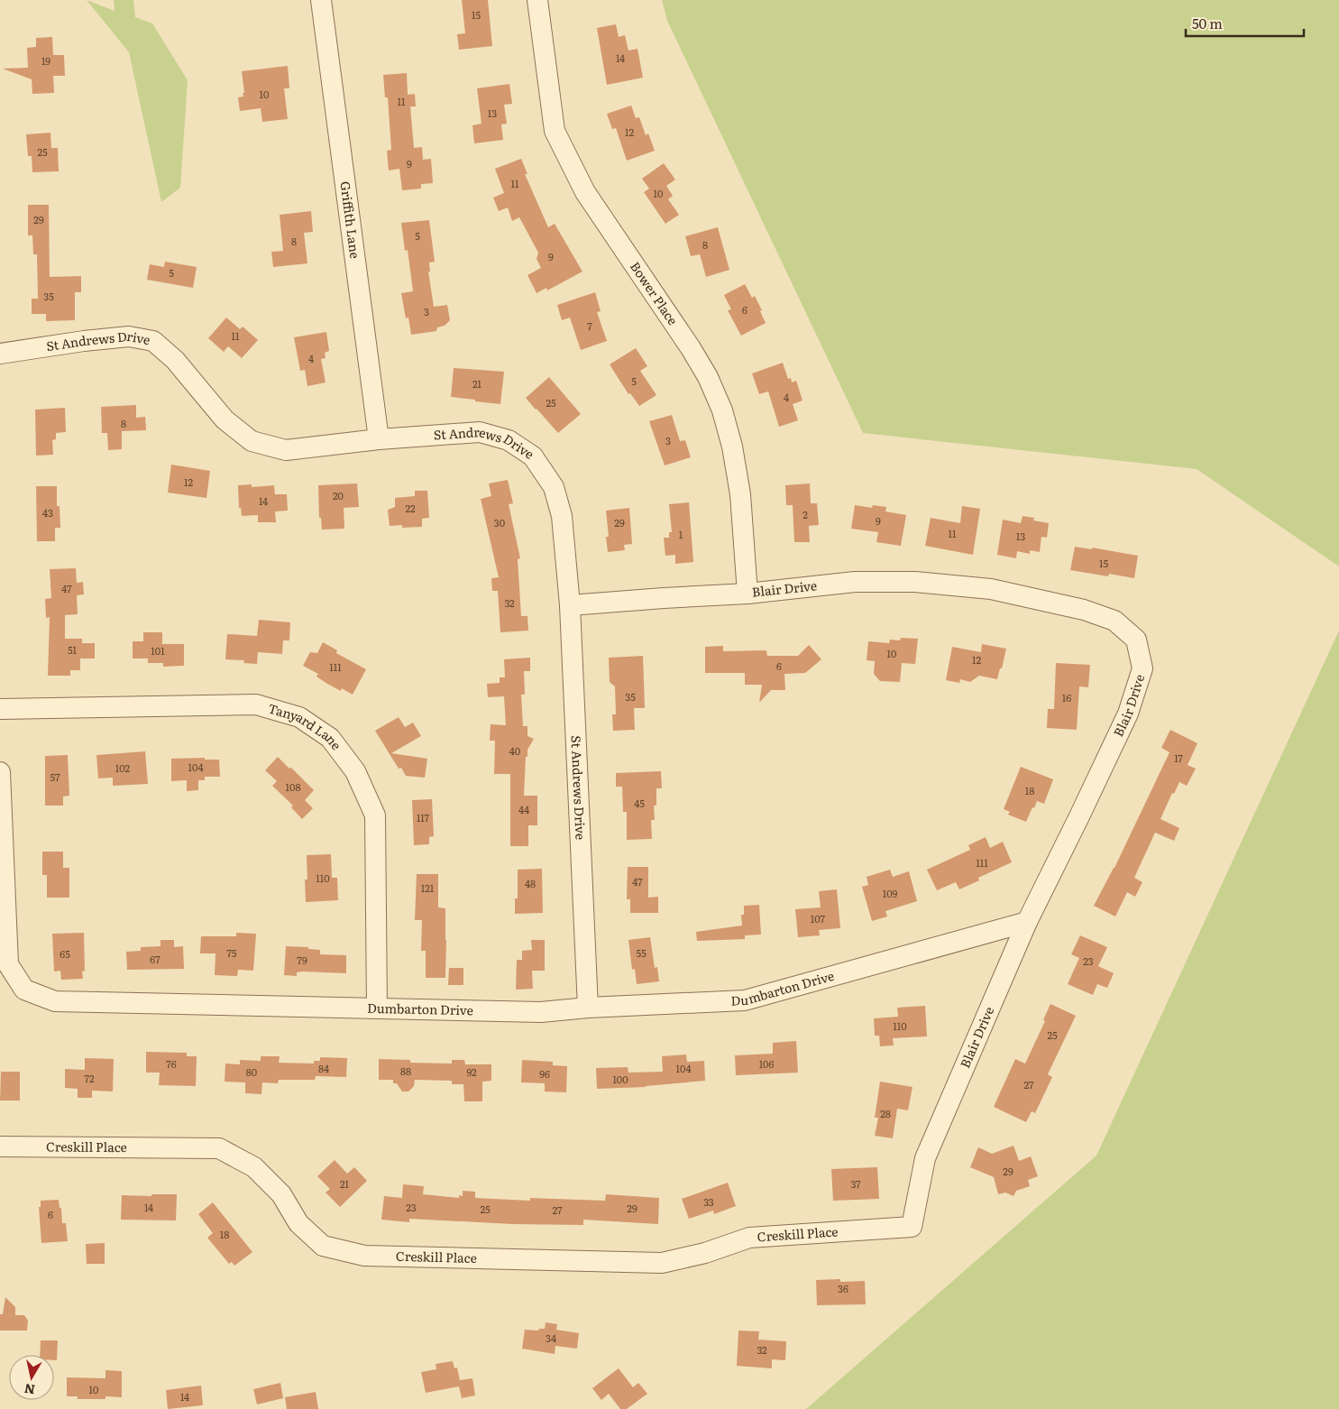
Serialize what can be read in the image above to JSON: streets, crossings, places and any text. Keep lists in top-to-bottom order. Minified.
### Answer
{"streets":{"street":["Griffith Lane","Bower Place","St Andrews Drive","Blair Drive","Tanyard Lane","Dumbarton Drive","Creskill Place"]},"crossings":[["Griffith Lane","St Andrews Drive"],["Bower Place","Blair Drive"],["St Andrews Drive","Blair Drive"],["St Andrews Drive","Dumbarton Drive"],["Blair Drive","Dumbarton Drive"],["Blair Drive","Creskill Place"],["Tanyard Lane","Dumbarton Drive"]],"house_numbers":["15","14","19","10","11","13","12","25","9","11","10","29","5","8","8","9","5","35","6","3","7","11","4","5","21","4","25","8","3","12","20","14","22","43","2","9","30","29","11","1","13","15","47","32","51","101","10","12","6","111","35","16","40","17","104","102","57","108","18","45","44","117","111","110","47","48","121","109","107","75","55","65","67","79","23","110","25","76","106","84","104","88","80","92","96","72","100","27","28","29","21","37","33","14","23","29","25","27","6","18","36","34","32","10","14"],"scale_bar":"50 m","north":"bottom"}
